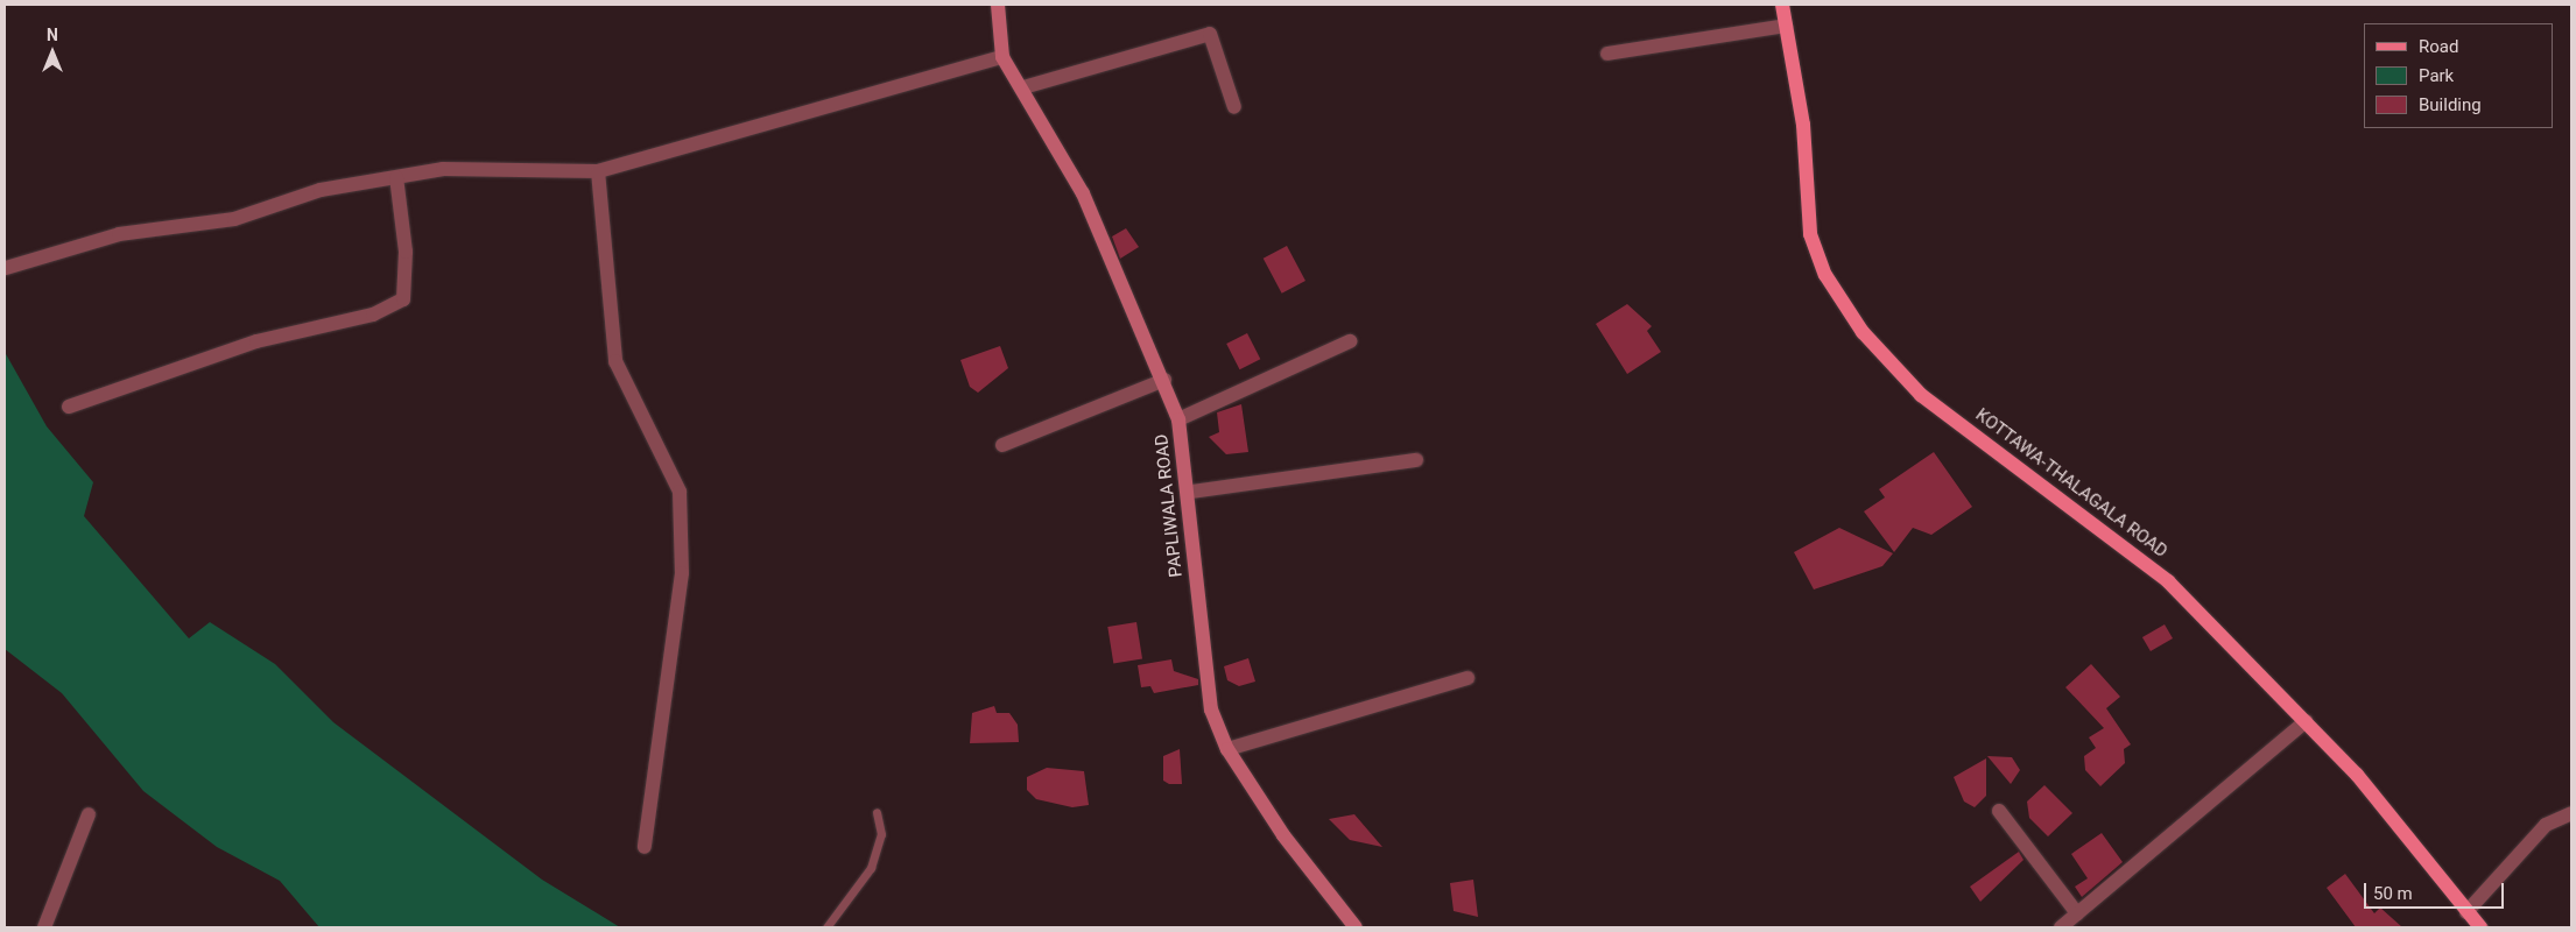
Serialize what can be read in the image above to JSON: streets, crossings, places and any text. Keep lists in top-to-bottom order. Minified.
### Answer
{"streets":{"main road":["KOTTAWA-THALAGALA ROAD"],"street":["PAPLIWALA ROAD"]},"legend":["Road","Park","Building"],"scale_bar":"50 m","north":"top"}
